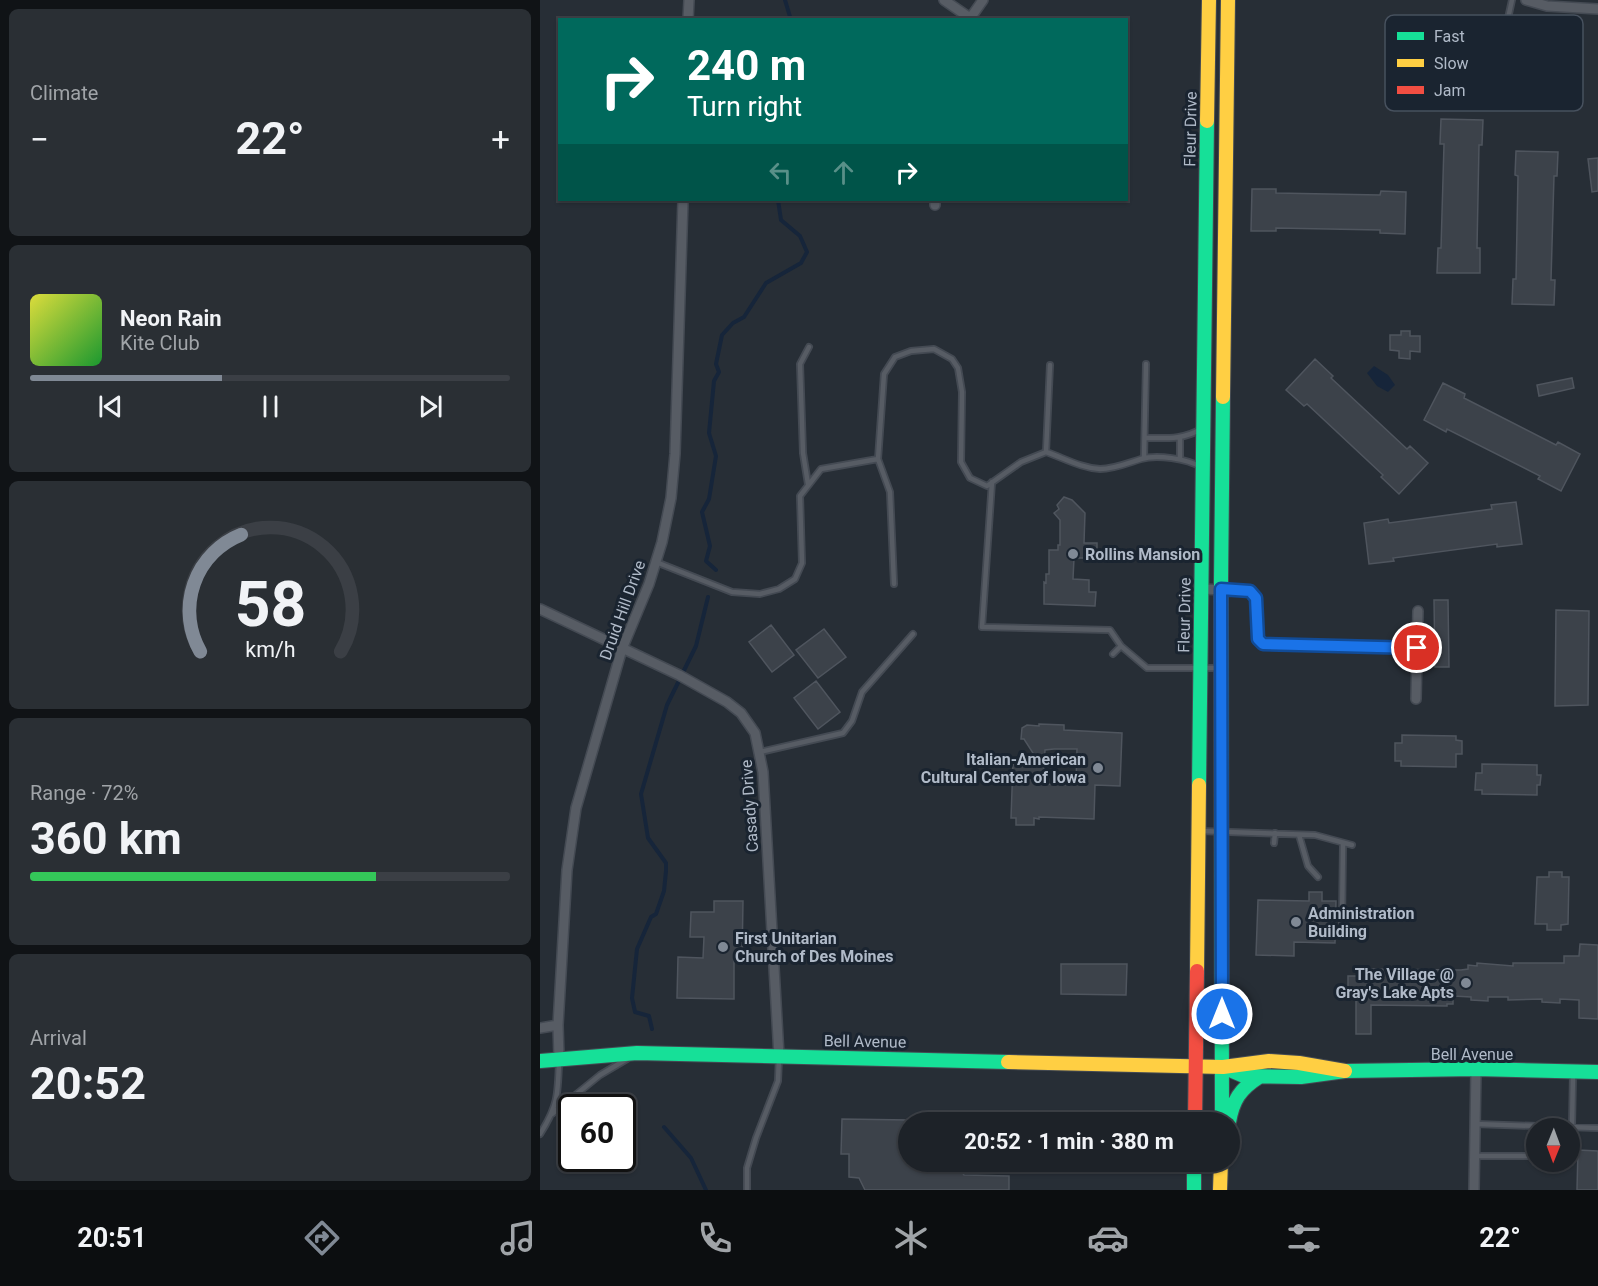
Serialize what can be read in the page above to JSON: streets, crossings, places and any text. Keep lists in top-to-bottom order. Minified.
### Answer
{"streets":{"main road":["Fleur Drive","Bell Avenue"],"street":["Druid Hill Drive","Casady Drive"]},"crossings":[["Fleur Drive","Bell Avenue"],["Druid Hill Drive","Casady Drive"],["Casady Drive","Bell Avenue"]],"places":["Rollins Mansion","Italian-American Cultural Center of Iowa","Administration Building","First Unitarian Church of Des Moines","The Village @ Gray's Lake Apts"],"legend":["Fast","Slow","Jam"],"north":"bottom","page":{"tile":["Climate",["Range · 72%","360 km"],["Arrival","20:52"]],"turn":["240 m","Turn right"],"heat":["−","22°","+"],"song":["Neon Rain","Kite Club"],"limit":"60","trip":"20:52 · 1 min · 380 m","tabs":["20:51","22°"],"gauge":["58","km/h"]}}
